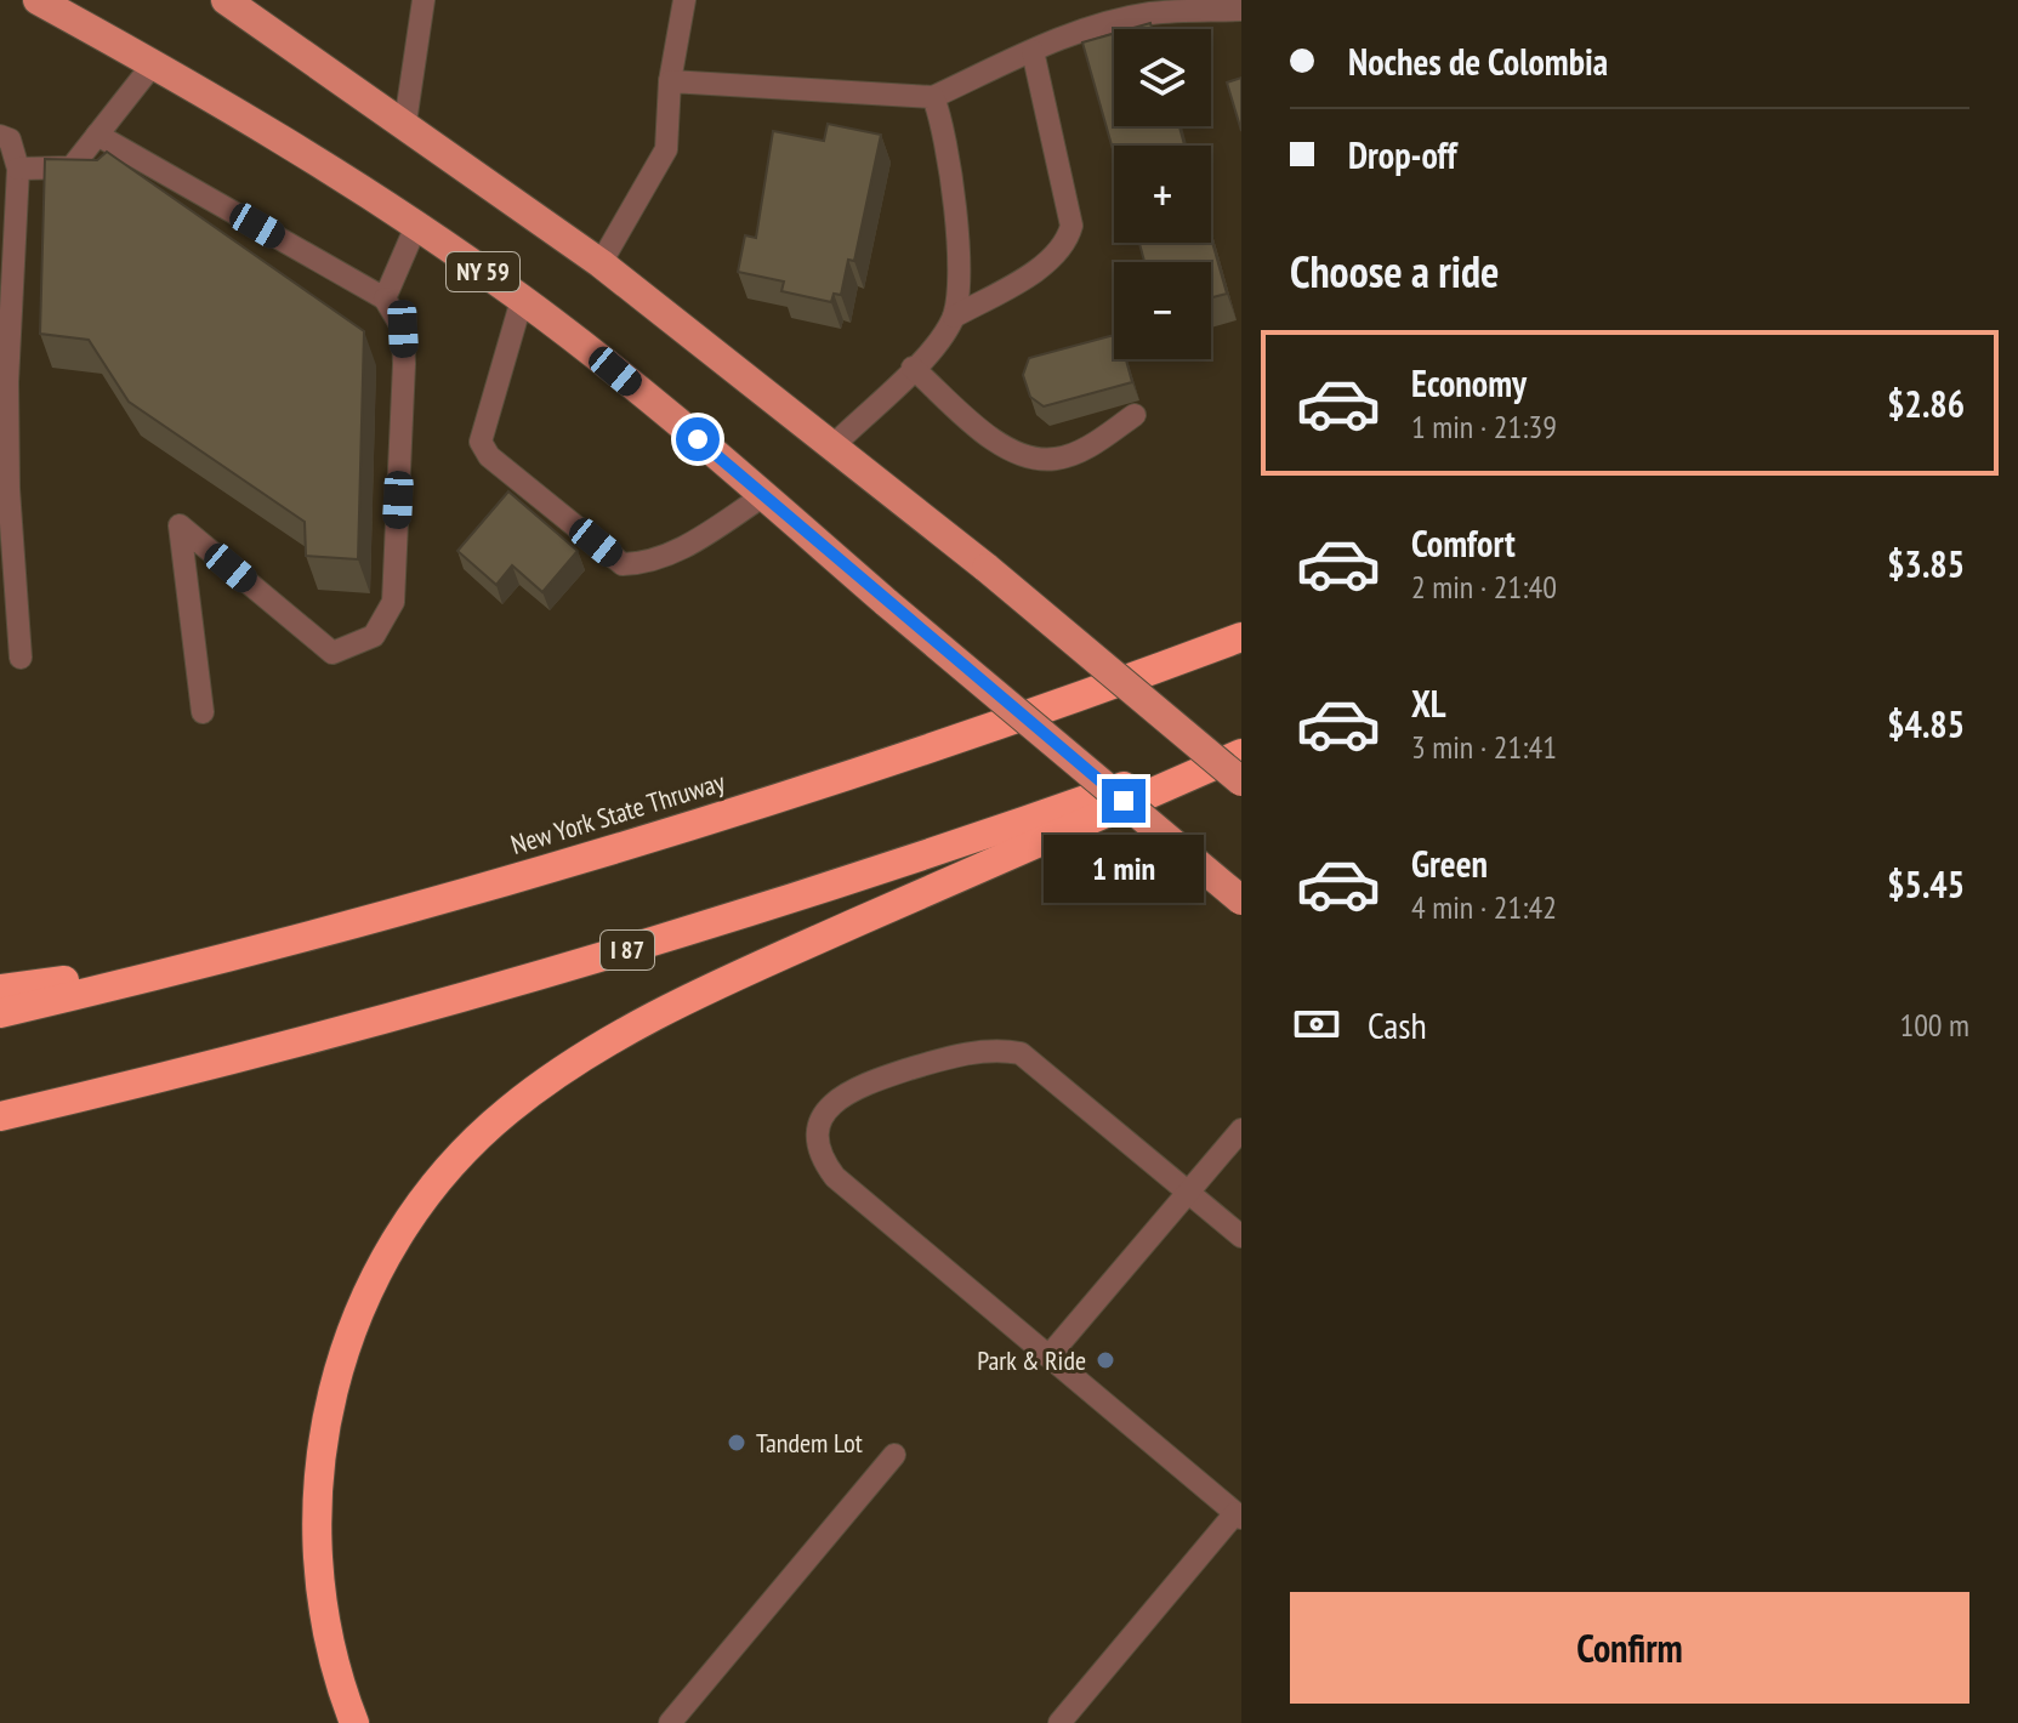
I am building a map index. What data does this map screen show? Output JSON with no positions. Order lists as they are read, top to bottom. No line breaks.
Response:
{"streets":{"highway":["New York State Thruway","I 87"],"main road":["NY 59"]},"places":["Park & Ride","Tandem Lot"],"page":{"banner":["Noches de Colombia","Drop-off"],"map_buttons":["+","−"],"heading":"Choose a ride","list":[{"name":"Economy","note":"1 min · 21:39","value":"$2.86"},{"name":"Comfort","note":"2 min · 21:40","value":"$3.85"},{"name":"XL","note":"3 min · 21:41","value":"$4.85"},{"name":"Green","note":"4 min · 21:42","value":"$5.45"}],"bubble":"1 min","pay":["Cash","100 m"],"buttons":"Confirm"}}
